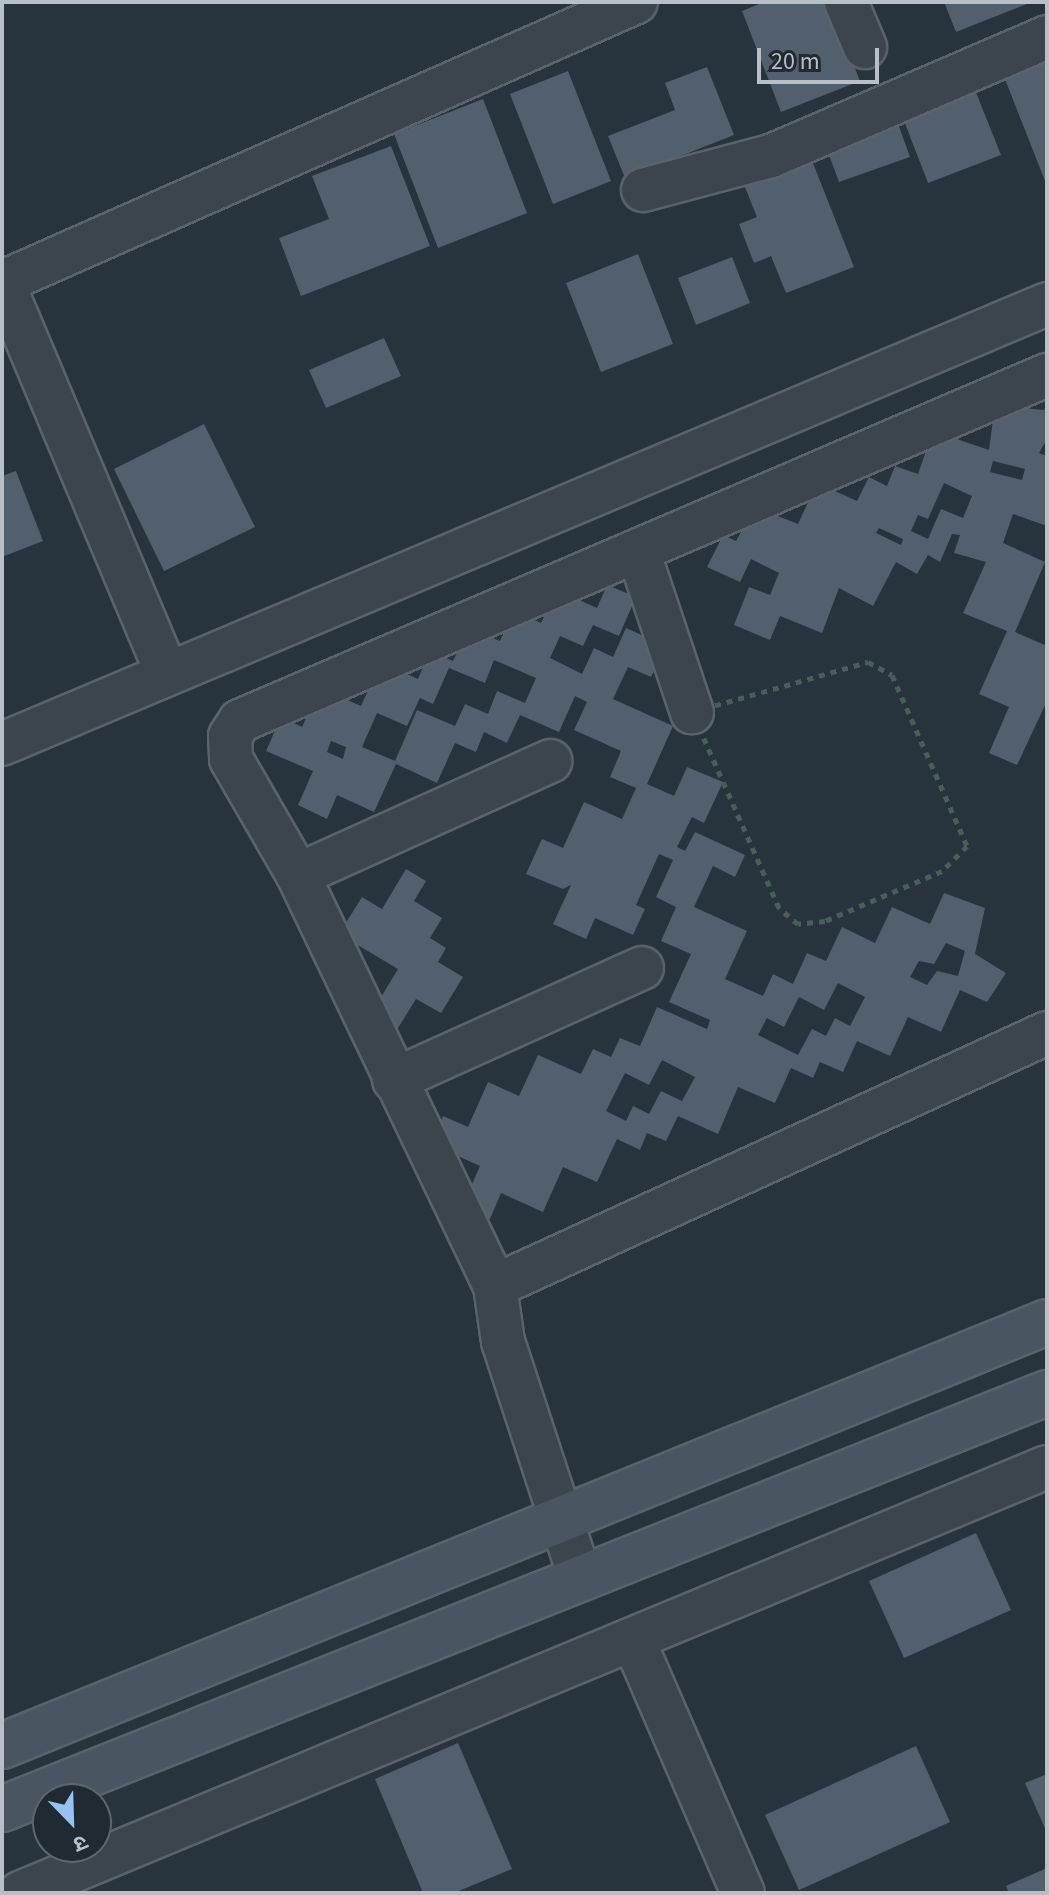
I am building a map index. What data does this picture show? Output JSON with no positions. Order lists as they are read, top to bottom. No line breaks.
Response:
{"scale_bar":"20 m","north":"bottom right"}
